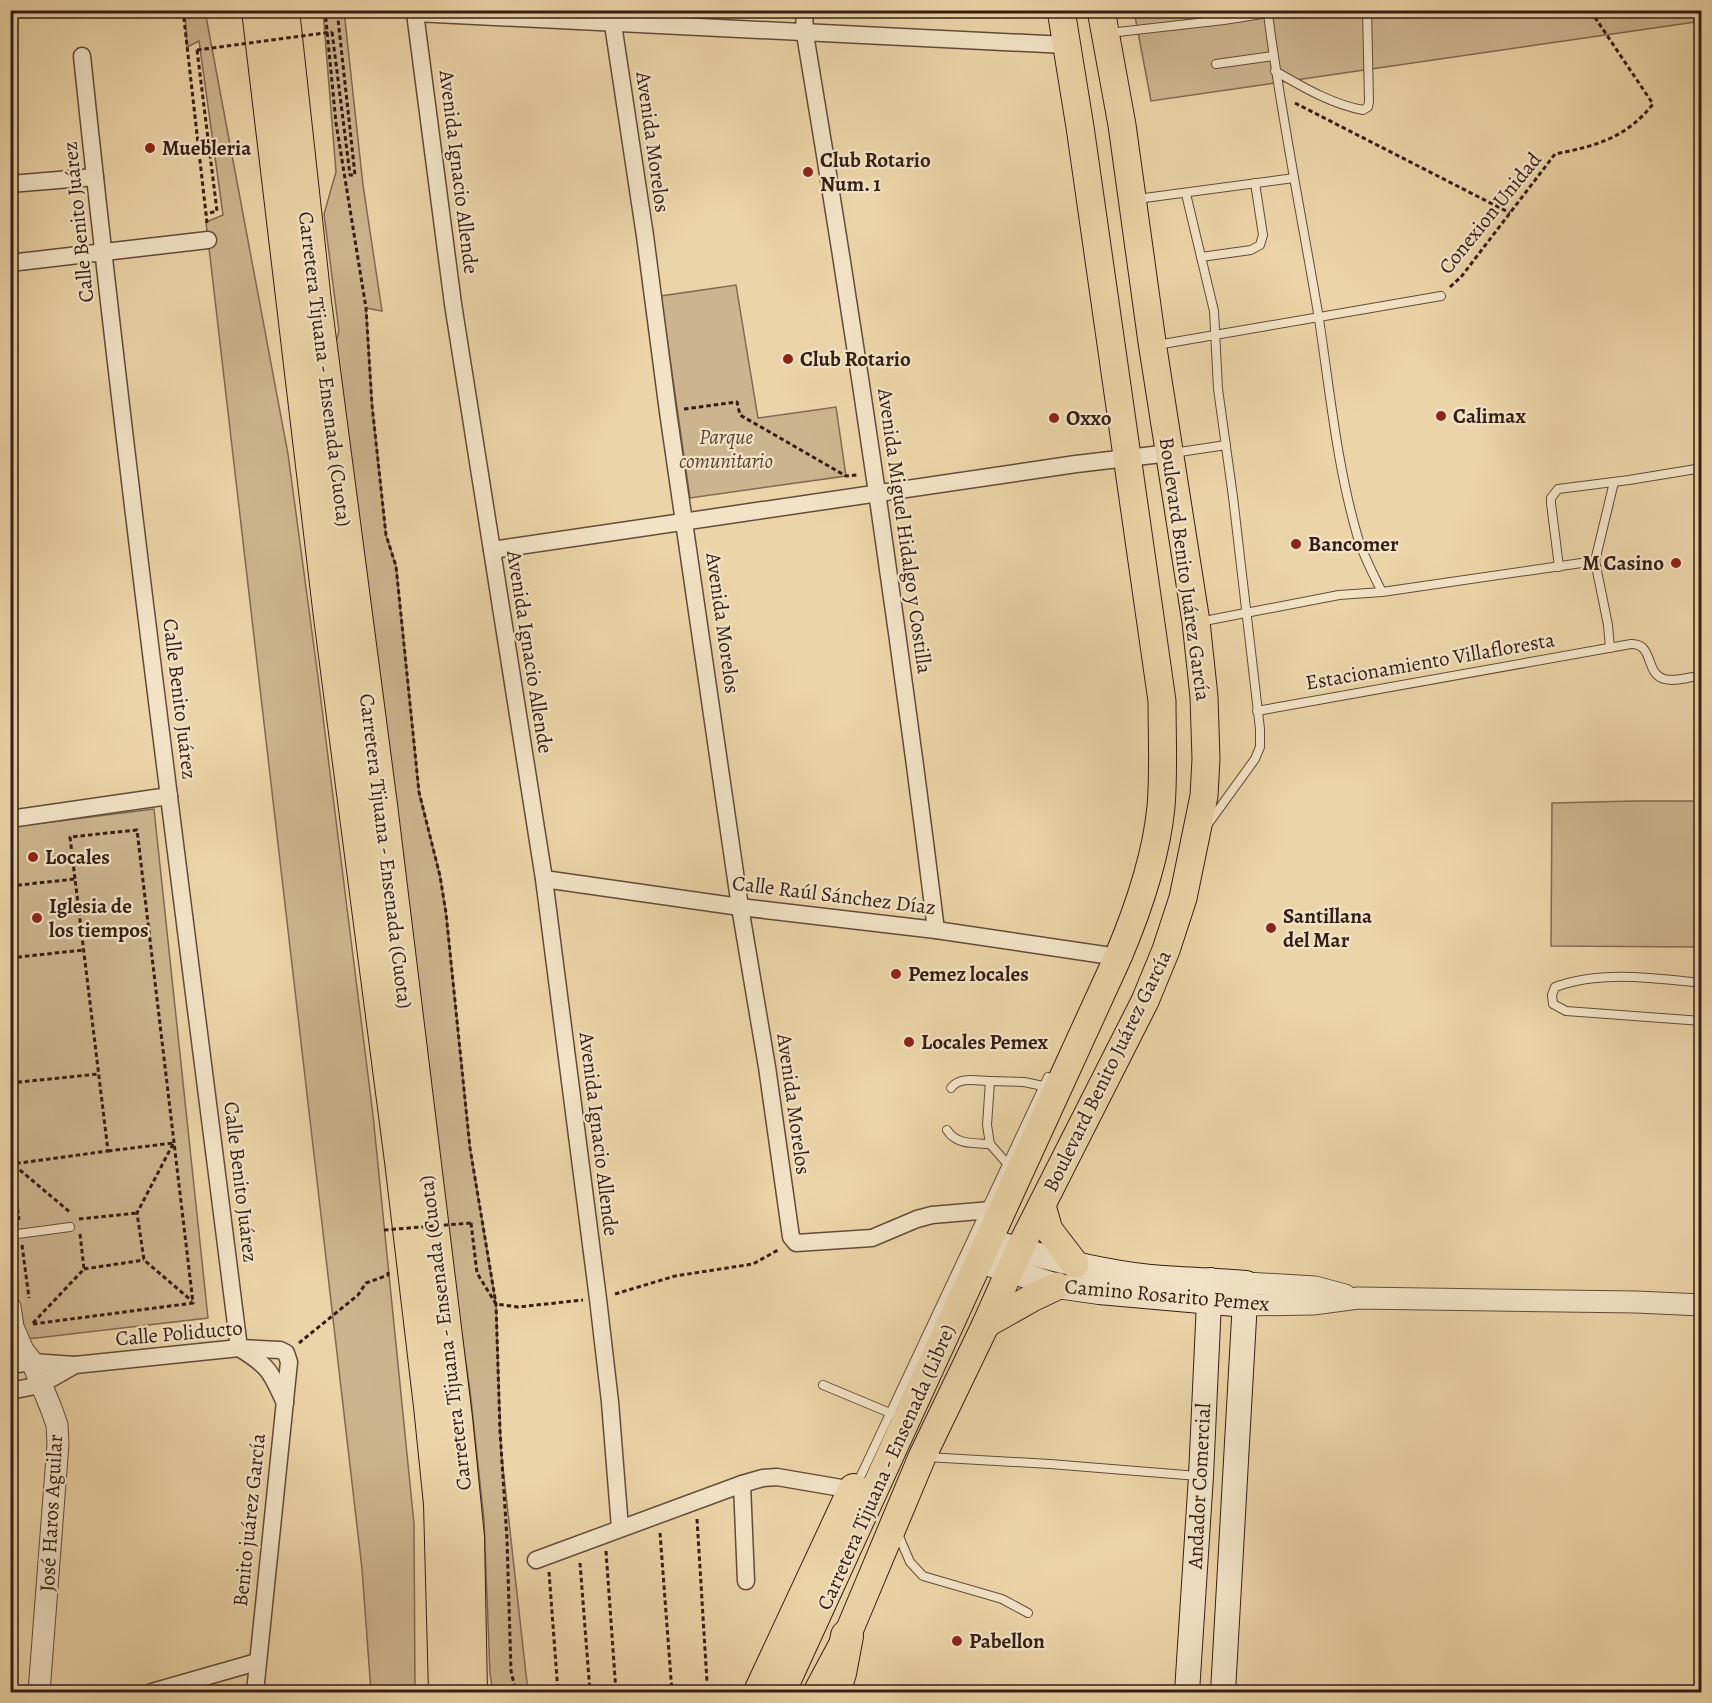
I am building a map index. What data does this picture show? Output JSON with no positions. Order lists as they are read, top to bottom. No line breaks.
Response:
{"streets":{"highway":["Carretera Tijuana - Ensenada (Cuota)"],"main road":["Boulevard Benito Juárez García","Camino Rosarito Pemex","Carretera Tijuana - Ensenada (Libre)","Andador Comercial"],"street":["Avenida Morelos","Avenida Ignacio Allende","Calle Benito Juárez","Avenida Miguel Hidalgo y Costilla","Calle Raúl Sánchez Díaz","Calle Poliducto","José Haros Aguilar","Benito juárez García"],"lane":["Estacionamiento Villafloresta"],"path":["Conexion Unidad"]},"crossings":[["Avenida Morelos","Calle Raúl Sánchez Díaz"],["Avenida Ignacio Allende","Calle Raúl Sánchez Díaz"],["Calle Benito Juárez","Calle Poliducto"],["Avenida Miguel Hidalgo y Costilla","Calle Raúl Sánchez Díaz"],["Boulevard Benito Juárez García","Calle Raúl Sánchez Díaz"],["Boulevard Benito Juárez García","Camino Rosarito Pemex"],["Boulevard Benito Juárez García","Carretera Tijuana - Ensenada (Libre)"],["Camino Rosarito Pemex","Carretera Tijuana - Ensenada (Libre)"],["Camino Rosarito Pemex","Andador Comercial"],["Calle Poliducto","José Haros Aguilar"],["Calle Poliducto","Benito juárez García"]],"parks":["Parque comunitario"],"places":["Muebleria","Club Rotario Num. 1","Club Rotario","Calimax","Oxxo","Bancomer","M Casino","Locales","Iglesia de los tiempos","Santillana del Mar","Pemez locales","Locales Pemex","Pabellon"]}
